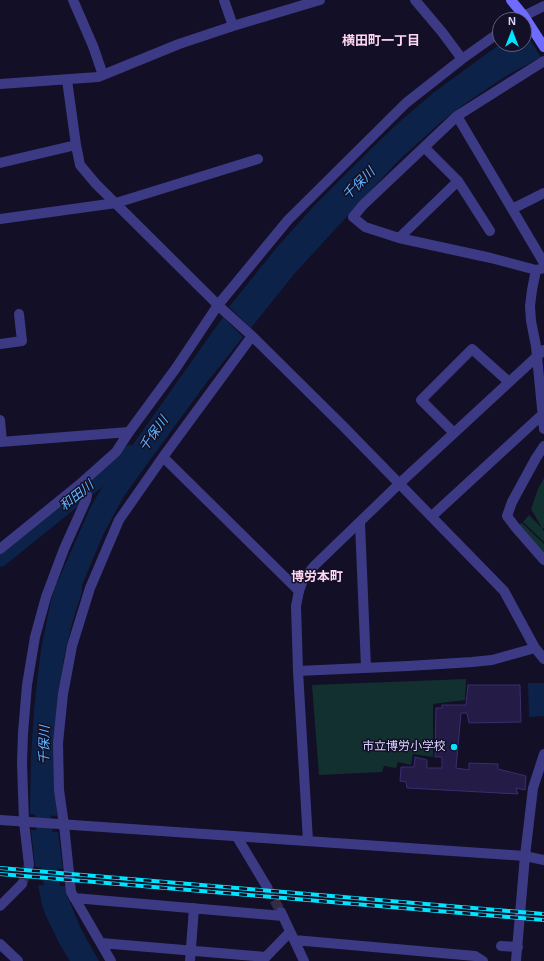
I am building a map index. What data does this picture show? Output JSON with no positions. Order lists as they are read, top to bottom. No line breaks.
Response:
{"districts":["横田町一丁目","博労本町"],"water":["千保川","和田川"],"places":["市立博労小学校"],"north":"top"}
